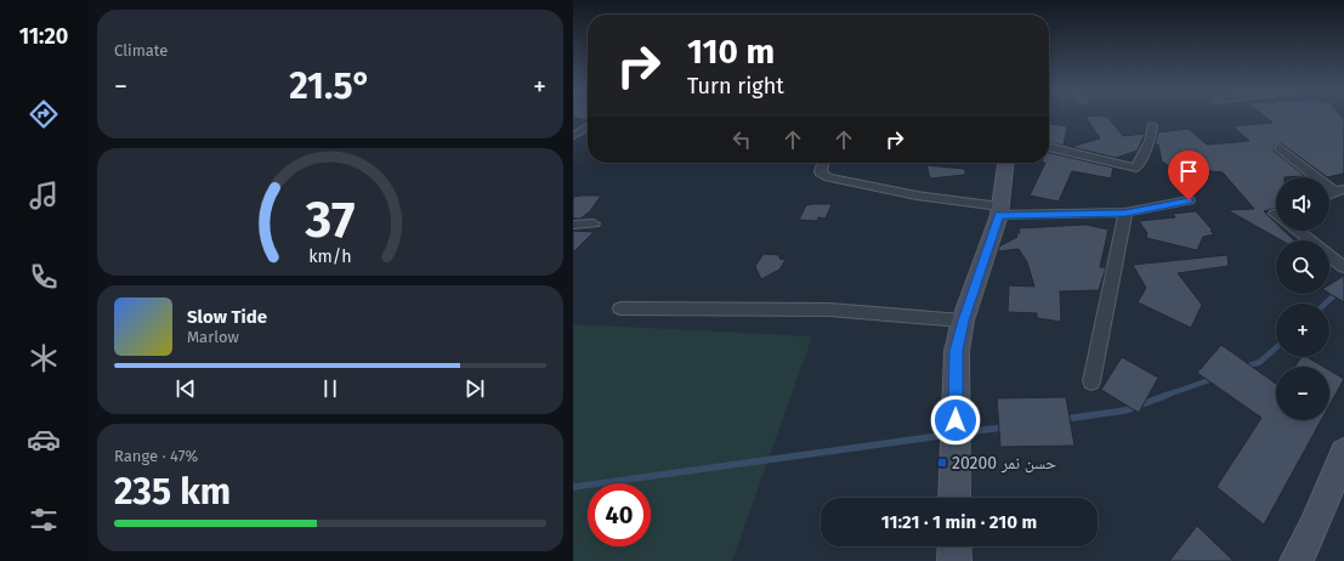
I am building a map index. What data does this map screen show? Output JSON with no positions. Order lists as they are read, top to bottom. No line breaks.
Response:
{"places":{"transit":["حسن نمر 20200"]},"page":{"tabs":"11:20","tile":["Climate",["Range · 47%","235 km"]],"turn":["110 m","Turn right"],"heat":["−","21.5°","+"],"map_buttons":["+","−"],"song":["Slow Tide","Marlow"],"limit":"40","trip":"11:21 · 1 min · 210 m","gauge":["37","km/h"]}}
